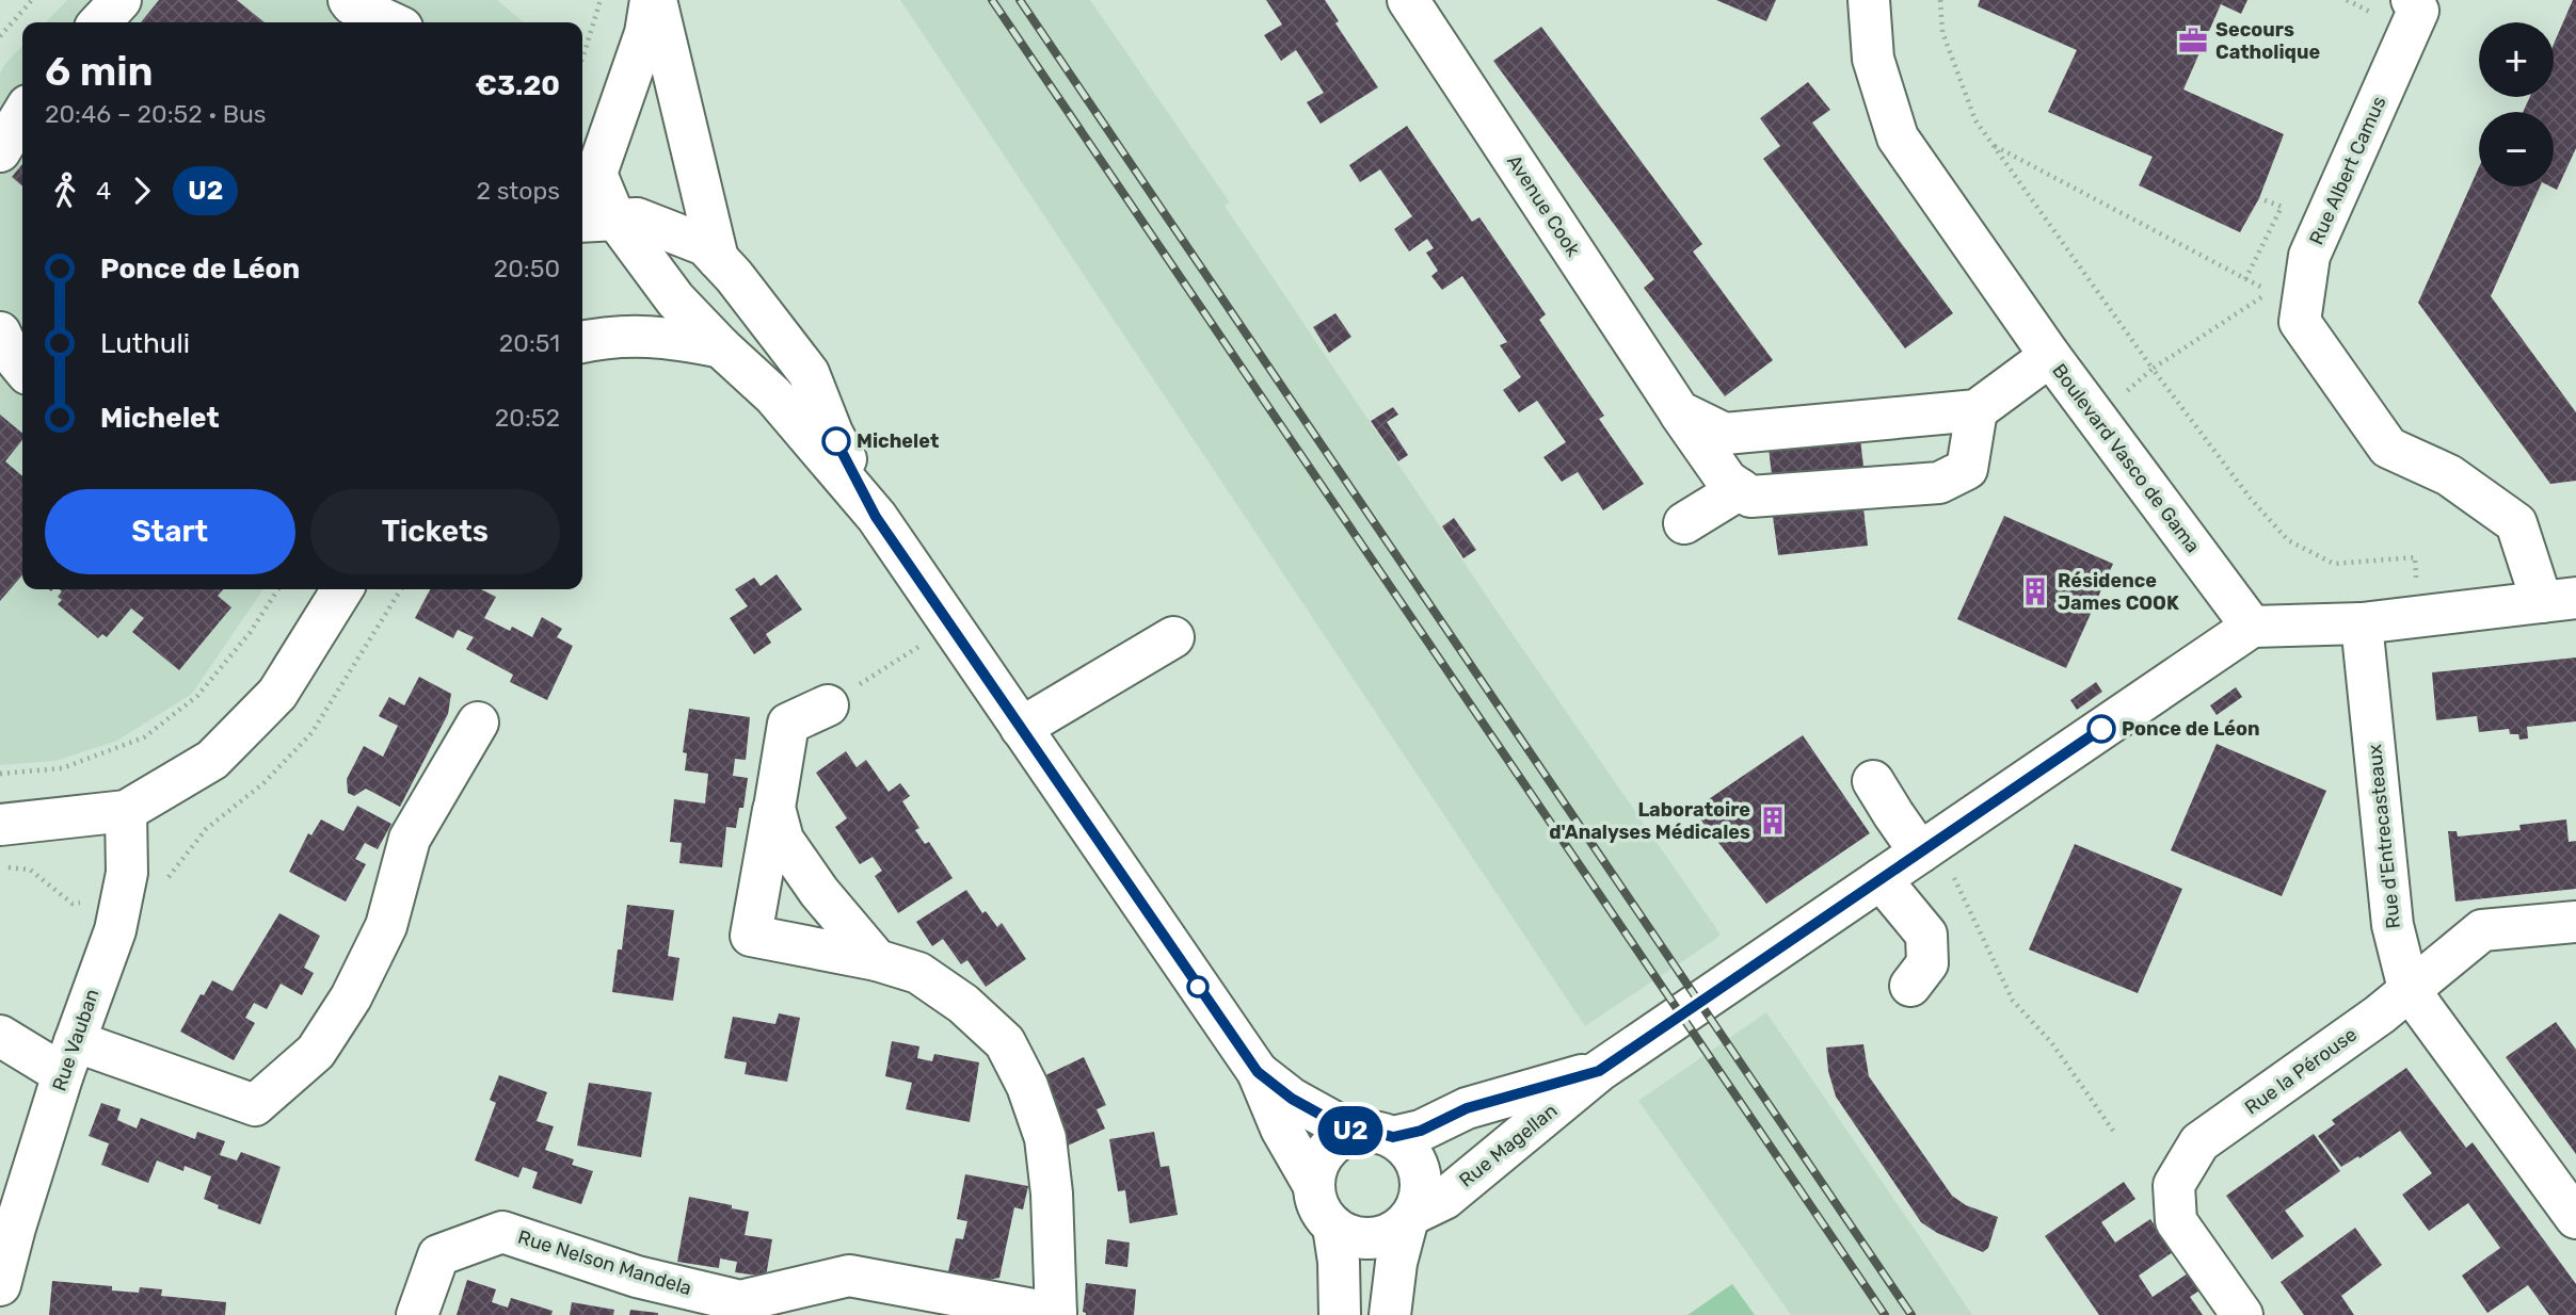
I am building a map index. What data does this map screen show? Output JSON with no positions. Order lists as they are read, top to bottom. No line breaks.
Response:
{"streets":{"street":["Rue Albert Camus","Avenue Cook","Boulevard Vasco de Gama","Rue d'Entrecasteaux","Rue Vauban","Rue la Pérouse","Rue Magellan","Rue Nelson Mandela"]},"crossings":[["Boulevard Vasco de Gama","Rue Magellan"],["Rue d'Entrecasteaux","Rue la Pérouse"]],"places":{"office":["Secours Catholique"],"other":["Michelet","Ponce de Léon"],"building":["Résidence James COOK","Laboratoire d'Analyses Médicales"]},"lines":["bus line U2"],"page":{"on_map":"U2","map_buttons":["+","−"],"heading":["6 min","20:46 – 20:52 · Bus","€3.20"],"legs":["4","U2","2 stops"],"list":[{"name":"Ponce de Léon","value":"20:50"},{"name":"Luthuli","value":"20:51"},{"name":"Michelet","value":"20:52"}],"buttons":["Start","Tickets"]}}
